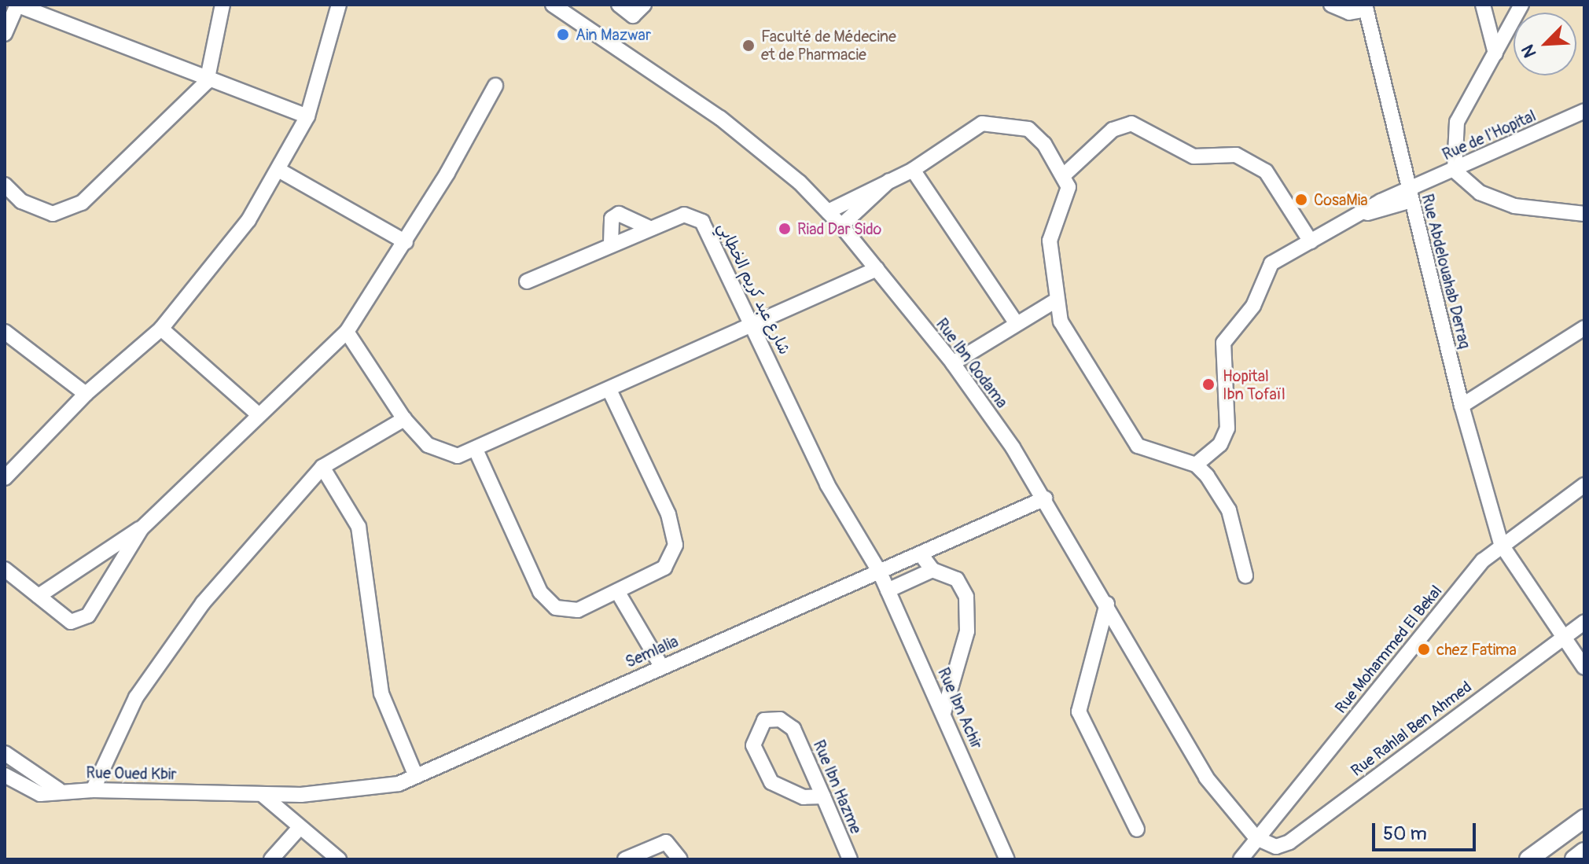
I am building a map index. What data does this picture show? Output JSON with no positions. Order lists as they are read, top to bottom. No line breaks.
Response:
{"streets":{"street":["Rue de l'Hopital","Rue Abdelouahab Derraq","شارع عبد كريم الخطابي","Rue Ibn Qodama","Rue Mohammed El Bekal","Semlalia","Rue Ibn Achir","Rue Rahlal Ben Ahmed","Rue Oued Kbir","Rue Ibn Hazme"]},"crossings":[["Rue de l'Hopital","Rue Abdelouahab Derraq"],["Rue Abdelouahab Derraq","Rue Mohammed El Bekal"],["Rue Abdelouahab Derraq","Rue Rahlal Ben Ahmed"],["شارع عبد كريم الخطابي","Semlalia"],["شارع عبد كريم الخطابي","Rue Ibn Achir"],["Rue Ibn Qodama","Rue Mohammed El Bekal"],["Rue Ibn Qodama","Semlalia"],["Rue Ibn Qodama","Rue Rahlal Ben Ahmed"],["Rue Mohammed El Bekal","Rue Rahlal Ben Ahmed"],["Semlalia","Rue Ibn Achir"],["Semlalia","Rue Oued Kbir"]],"places":["Ain Mazwar","Faculté de Médecine et de Pharmacie","CosaMia","Riad Dar Sido","Hopital Ibn Tofaïl","chez Fatima"],"scale_bar":"50 m","north":"bottom left"}
